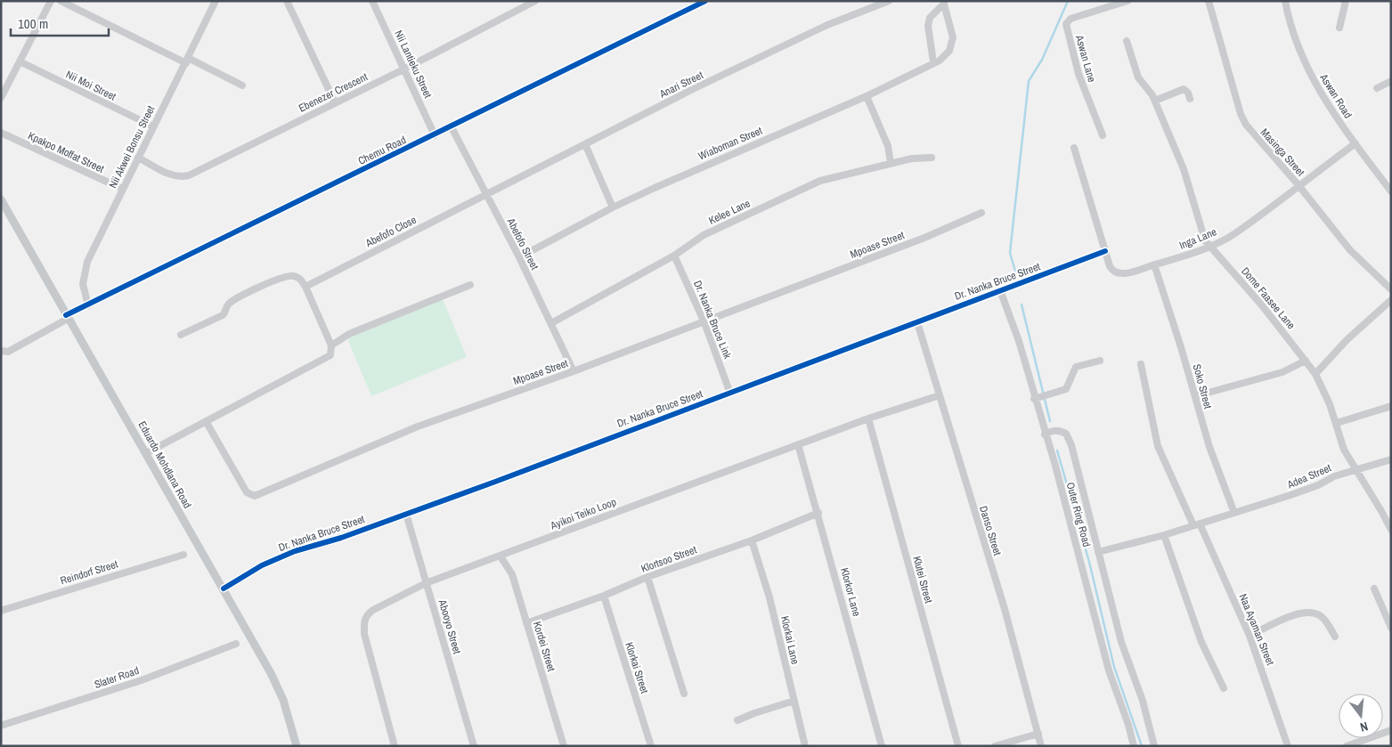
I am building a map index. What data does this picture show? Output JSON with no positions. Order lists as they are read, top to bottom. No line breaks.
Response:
{"streets":{"main road":["Eduardo Mohdlana Road"],"street":["Aswan Lane","Nii Lantieku Street","Anari Street","Nii Moi Street","Ebenezer Crescent","Aswan Road","Wiaboman Street","Nii Akwei Bonsu Street","Chemu Road","Kpakpo Moffat Street","Masinga Street","Kelee Lane","Abefofo Close","Inga Lane","Abefofo Street","Mpoase Street","Dr. Nanka Bruce Street","Dome Faasee Lane","Dr. Nanka Bruce Link","Soko Street","Adea Street","Ayikoi Teiko Loop","Outer Ring Road","Danso Street","Klortsoo Street","Reindorf Street","Klutei Street","Klorkor Lane","Abooyo Street","Naa Ayaman Street","Klorkai Lane","Kordei Street","Klorkai Street","Slater Road"]},"crossings":[["Nii Lantieku Street","Ebenezer Crescent"],["Nii Lantieku Street","Chemu Road"],["Anari Street","Abefofo Close"],["Anari Street","Abefofo Street"],["Nii Moi Street","Nii Akwei Bonsu Street"],["Ebenezer Crescent","Nii Akwei Bonsu Street"],["Aswan Road","Inga Lane"],["Wiaboman Street","Abefofo Street"],["Nii Akwei Bonsu Street","Chemu Road"],["Nii Akwei Bonsu Street","Kpakpo Moffat Street"],["Chemu Road","Abefofo Street"],["Chemu Road","Eduardo Mohdlana Road"],["Masinga Street","Inga Lane"],["Kelee Lane","Abefofo Street"],["Kelee Lane","Dr. Nanka Bruce Link"],["Abefofo Close","Abefofo Street"],["Inga Lane","Dr. Nanka Bruce Street"],["Inga Lane","Dome Faasee Lane"],["Inga Lane","Soko Street"],["Abefofo Street","Mpoase Street"],["Mpoase Street","Dr. Nanka Bruce Link"],["Dr. Nanka Bruce Street","Dr. Nanka Bruce Link"],["Dr. Nanka Bruce Street","Eduardo Mohdlana Road"],["Dr. Nanka Bruce Street","Outer Ring Road"],["Dr. Nanka Bruce Street","Danso Street"],["Dr. Nanka Bruce Street","Abooyo Street"],["Dome Faasee Lane","Adea Street"],["Soko Street","Adea Street"],["Adea Street","Naa Ayaman Street"],["Ayikoi Teiko Loop","Danso Street"],["Ayikoi Teiko Loop","Klutei Street"],["Ayikoi Teiko Loop","Klorkor Lane"],["Ayikoi Teiko Loop","Abooyo Street"],["Ayikoi Teiko Loop","Kordei Street"],["Klortsoo Street","Klorkor Lane"],["Klortsoo Street","Klorkai Lane"],["Klortsoo Street","Kordei Street"],["Klortsoo Street","Klorkai Street"]],"scale_bar":"100 m","north":"bottom"}
